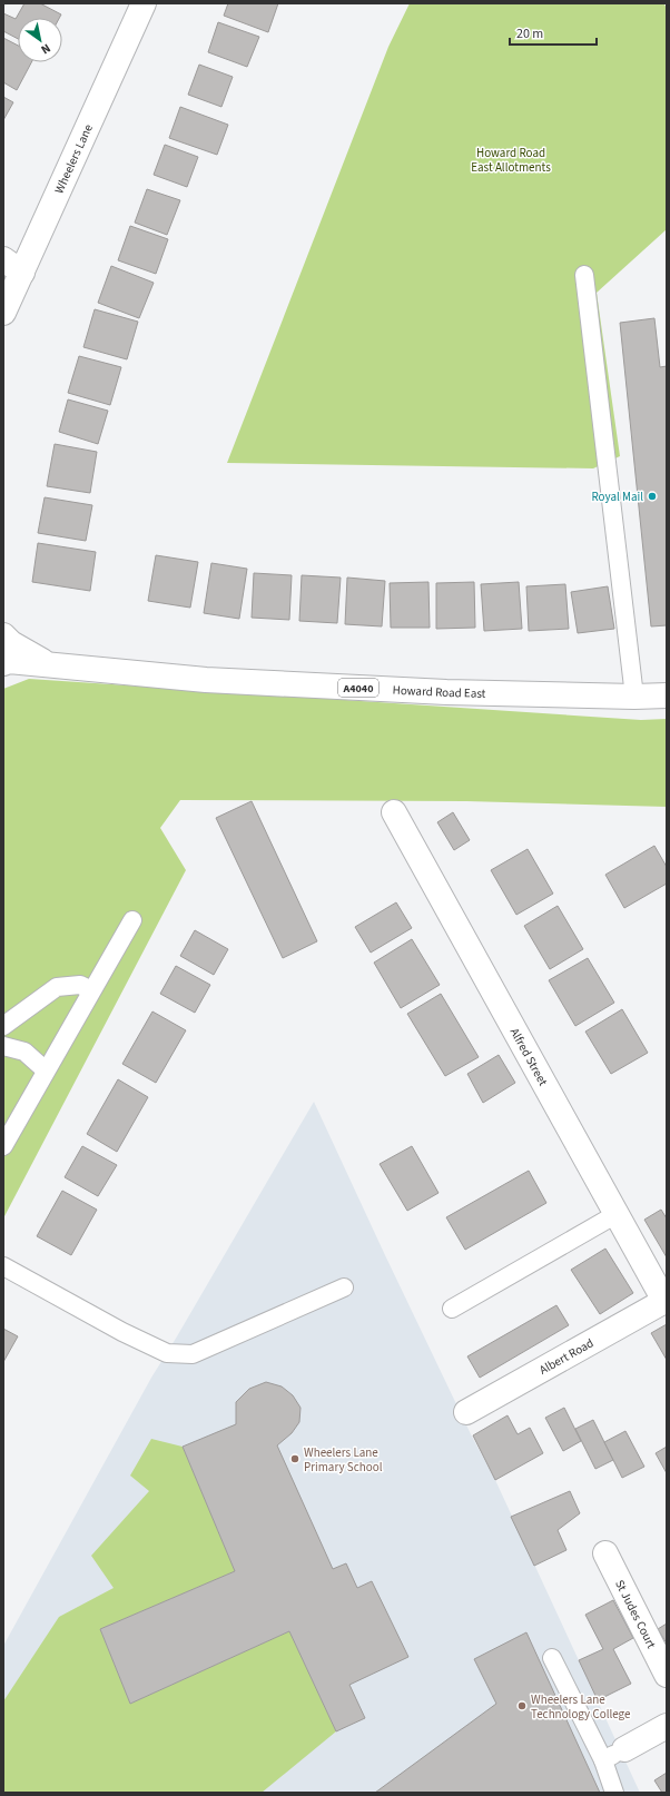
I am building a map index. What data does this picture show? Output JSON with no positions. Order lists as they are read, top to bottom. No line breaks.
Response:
{"streets":{"street":["Wheelers Lane","A4040","Howard Road East","Alfred Street","Albert Road","St Judes Court"]},"crossings":[["Alfred Street","Albert Road"]],"parks":["Howard Road East Allotments"],"places":["Royal Mail","Wheelers Lane Primary School","Wheelers Lane Technology College"],"scale_bar":"20 m","north":"bottom right"}
